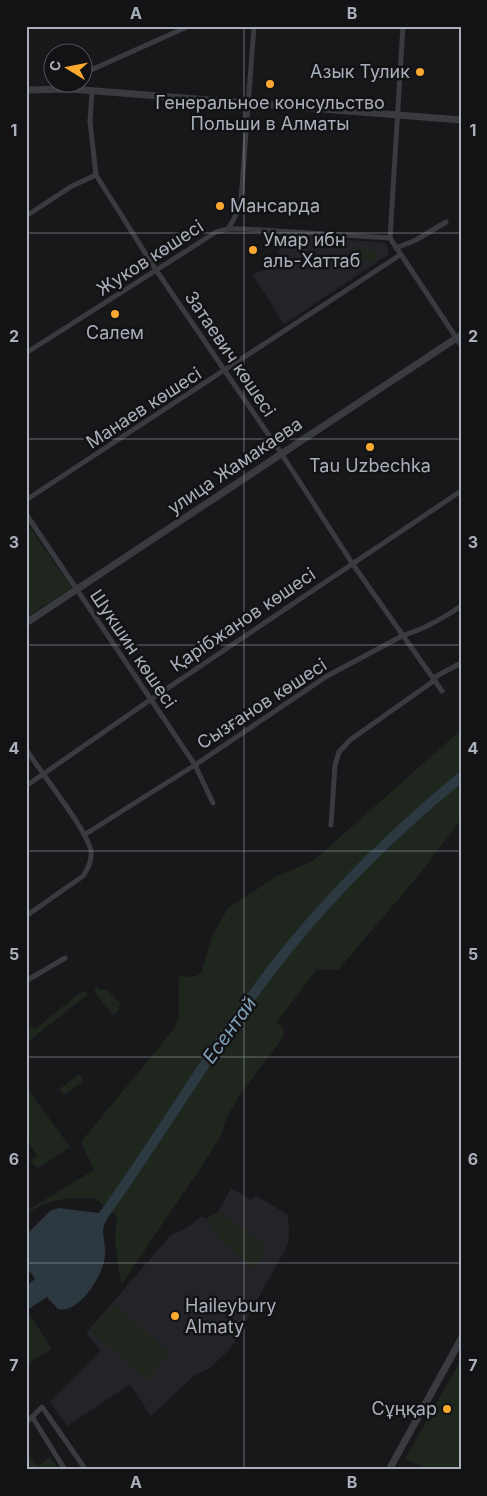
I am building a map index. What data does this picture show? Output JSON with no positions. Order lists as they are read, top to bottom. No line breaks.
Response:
{"streets":{"street":["Жуков көшесі","Затаевич көшесі","Манаев көшесі","улица Жамакаева","Қарібжанов көшесі","Шукшин көшесі","Сызғанов көшесі"]},"crossings":[["Жуков көшесі","Затаевич көшесі"],["Затаевич көшесі","Манаев көшесі"],["Затаевич көшесі","улица Жамакаева"],["Затаевич көшесі","Қарібжанов көшесі"],["Затаевич көшесі","Сызғанов көшесі"],["улица Жамакаева","Шукшин көшесі"],["Қарібжанов көшесі","Шукшин көшесі"],["Шукшин көшесі","Сызғанов көшесі"]],"water":["Есентай"],"places":["Азык Тулик","Генеральное консульство Польши в Алматы","Мансарда","Умар ибн аль-Хаттаб","Салем","Tau Uzbechka","Haileybury Almaty","Сұңқар"],"north":"left","grid":{"columns":["A","B"],"rows":["1","2","3","4","5","6","7"]}}
